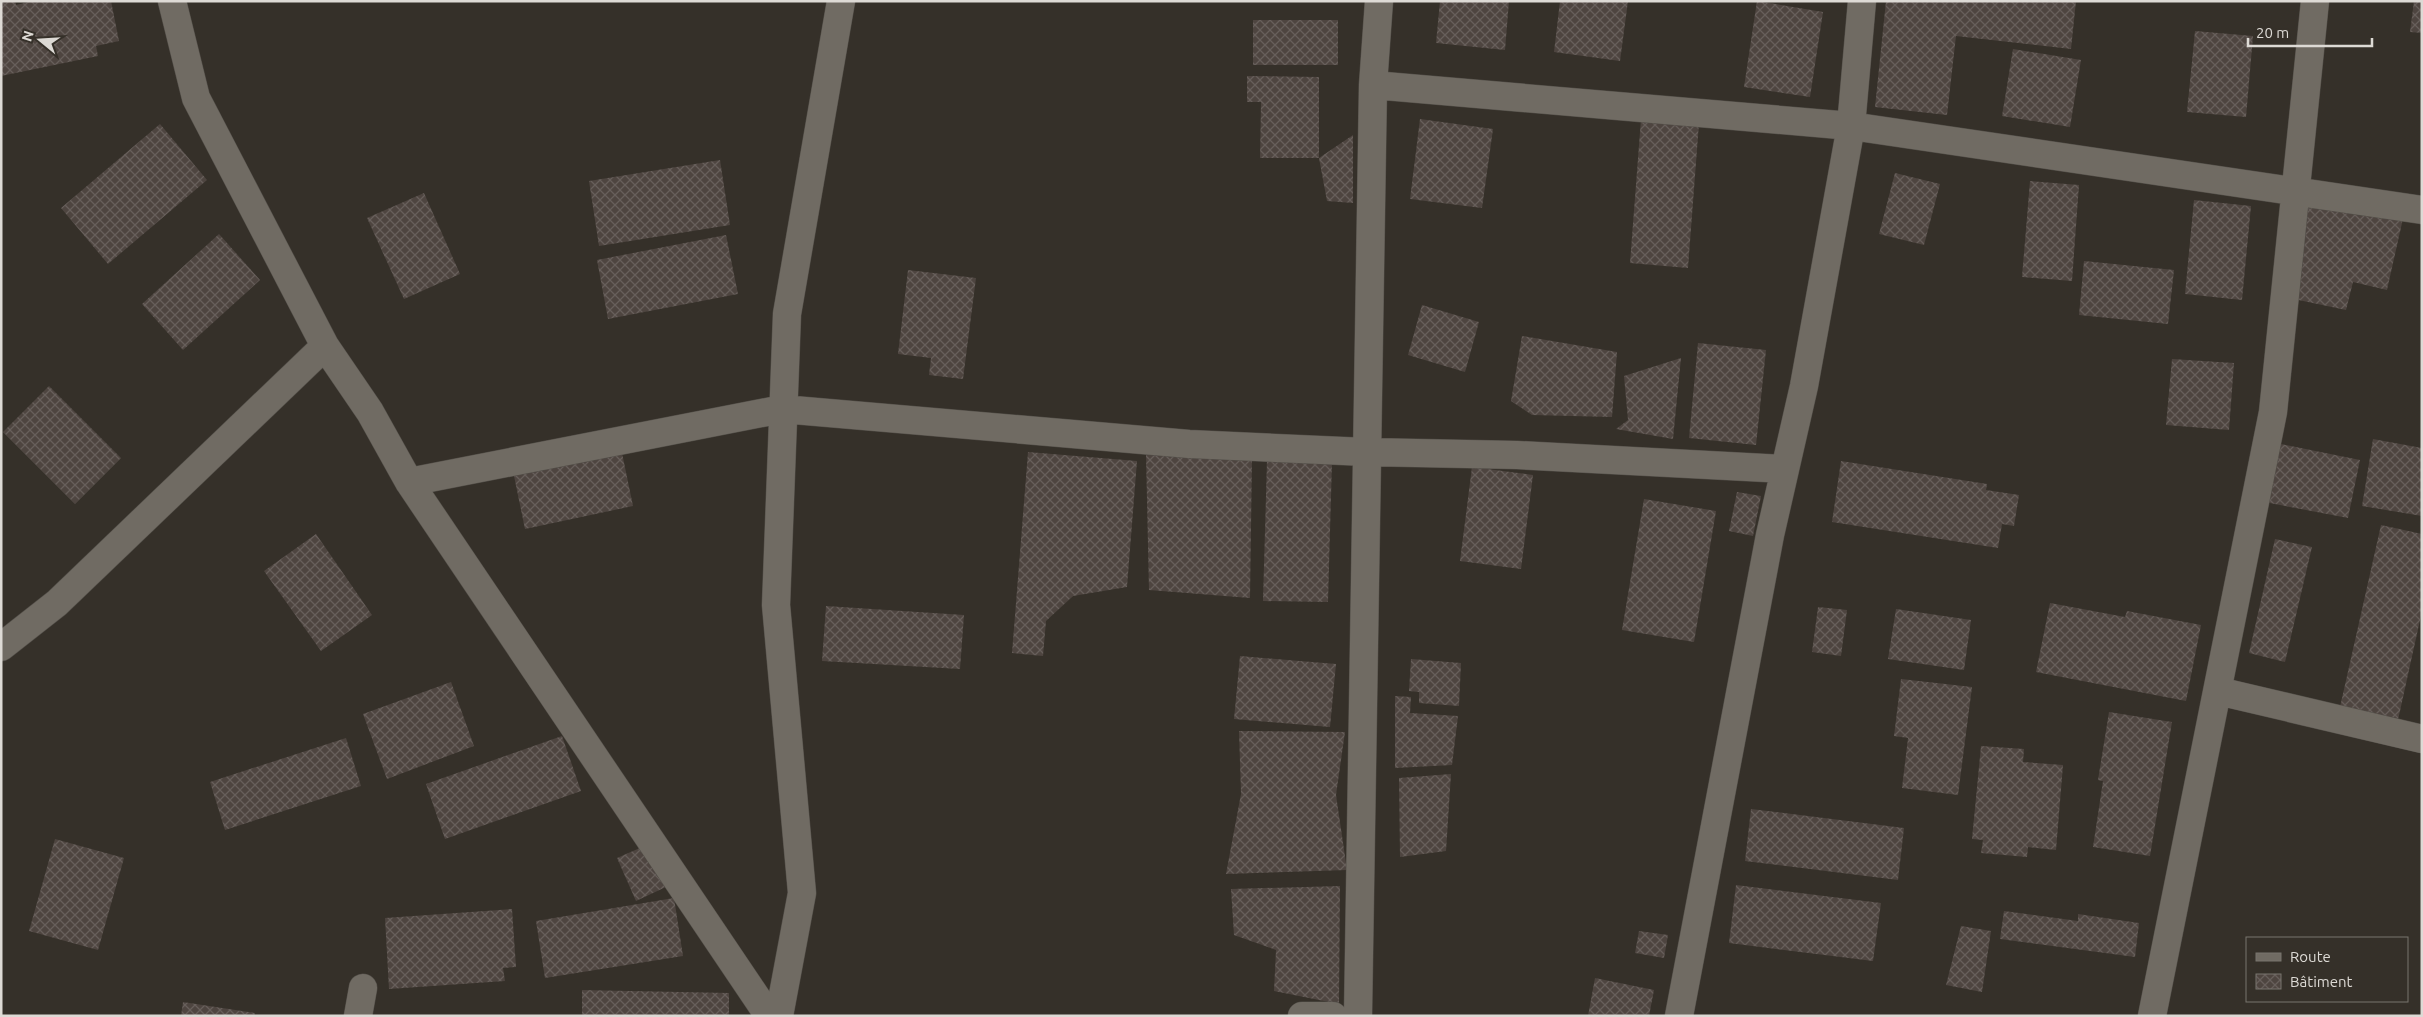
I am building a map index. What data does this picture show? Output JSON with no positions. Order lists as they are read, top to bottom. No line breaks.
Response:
{"legend":["Route","Bâtiment"],"scale_bar":"20 m","north":"left"}
